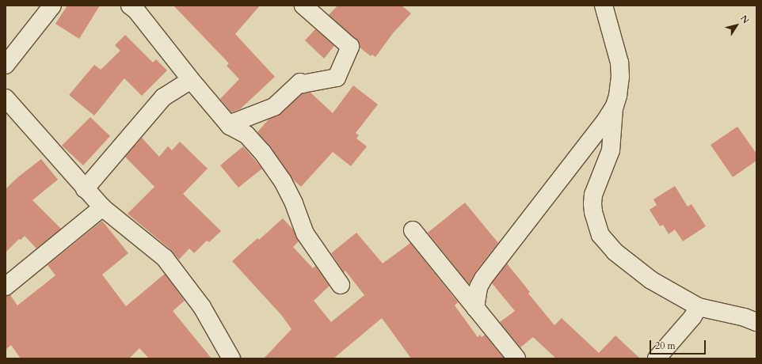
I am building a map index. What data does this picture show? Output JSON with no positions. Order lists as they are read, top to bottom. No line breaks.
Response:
{"scale_bar":"20 m","north":"top right"}
